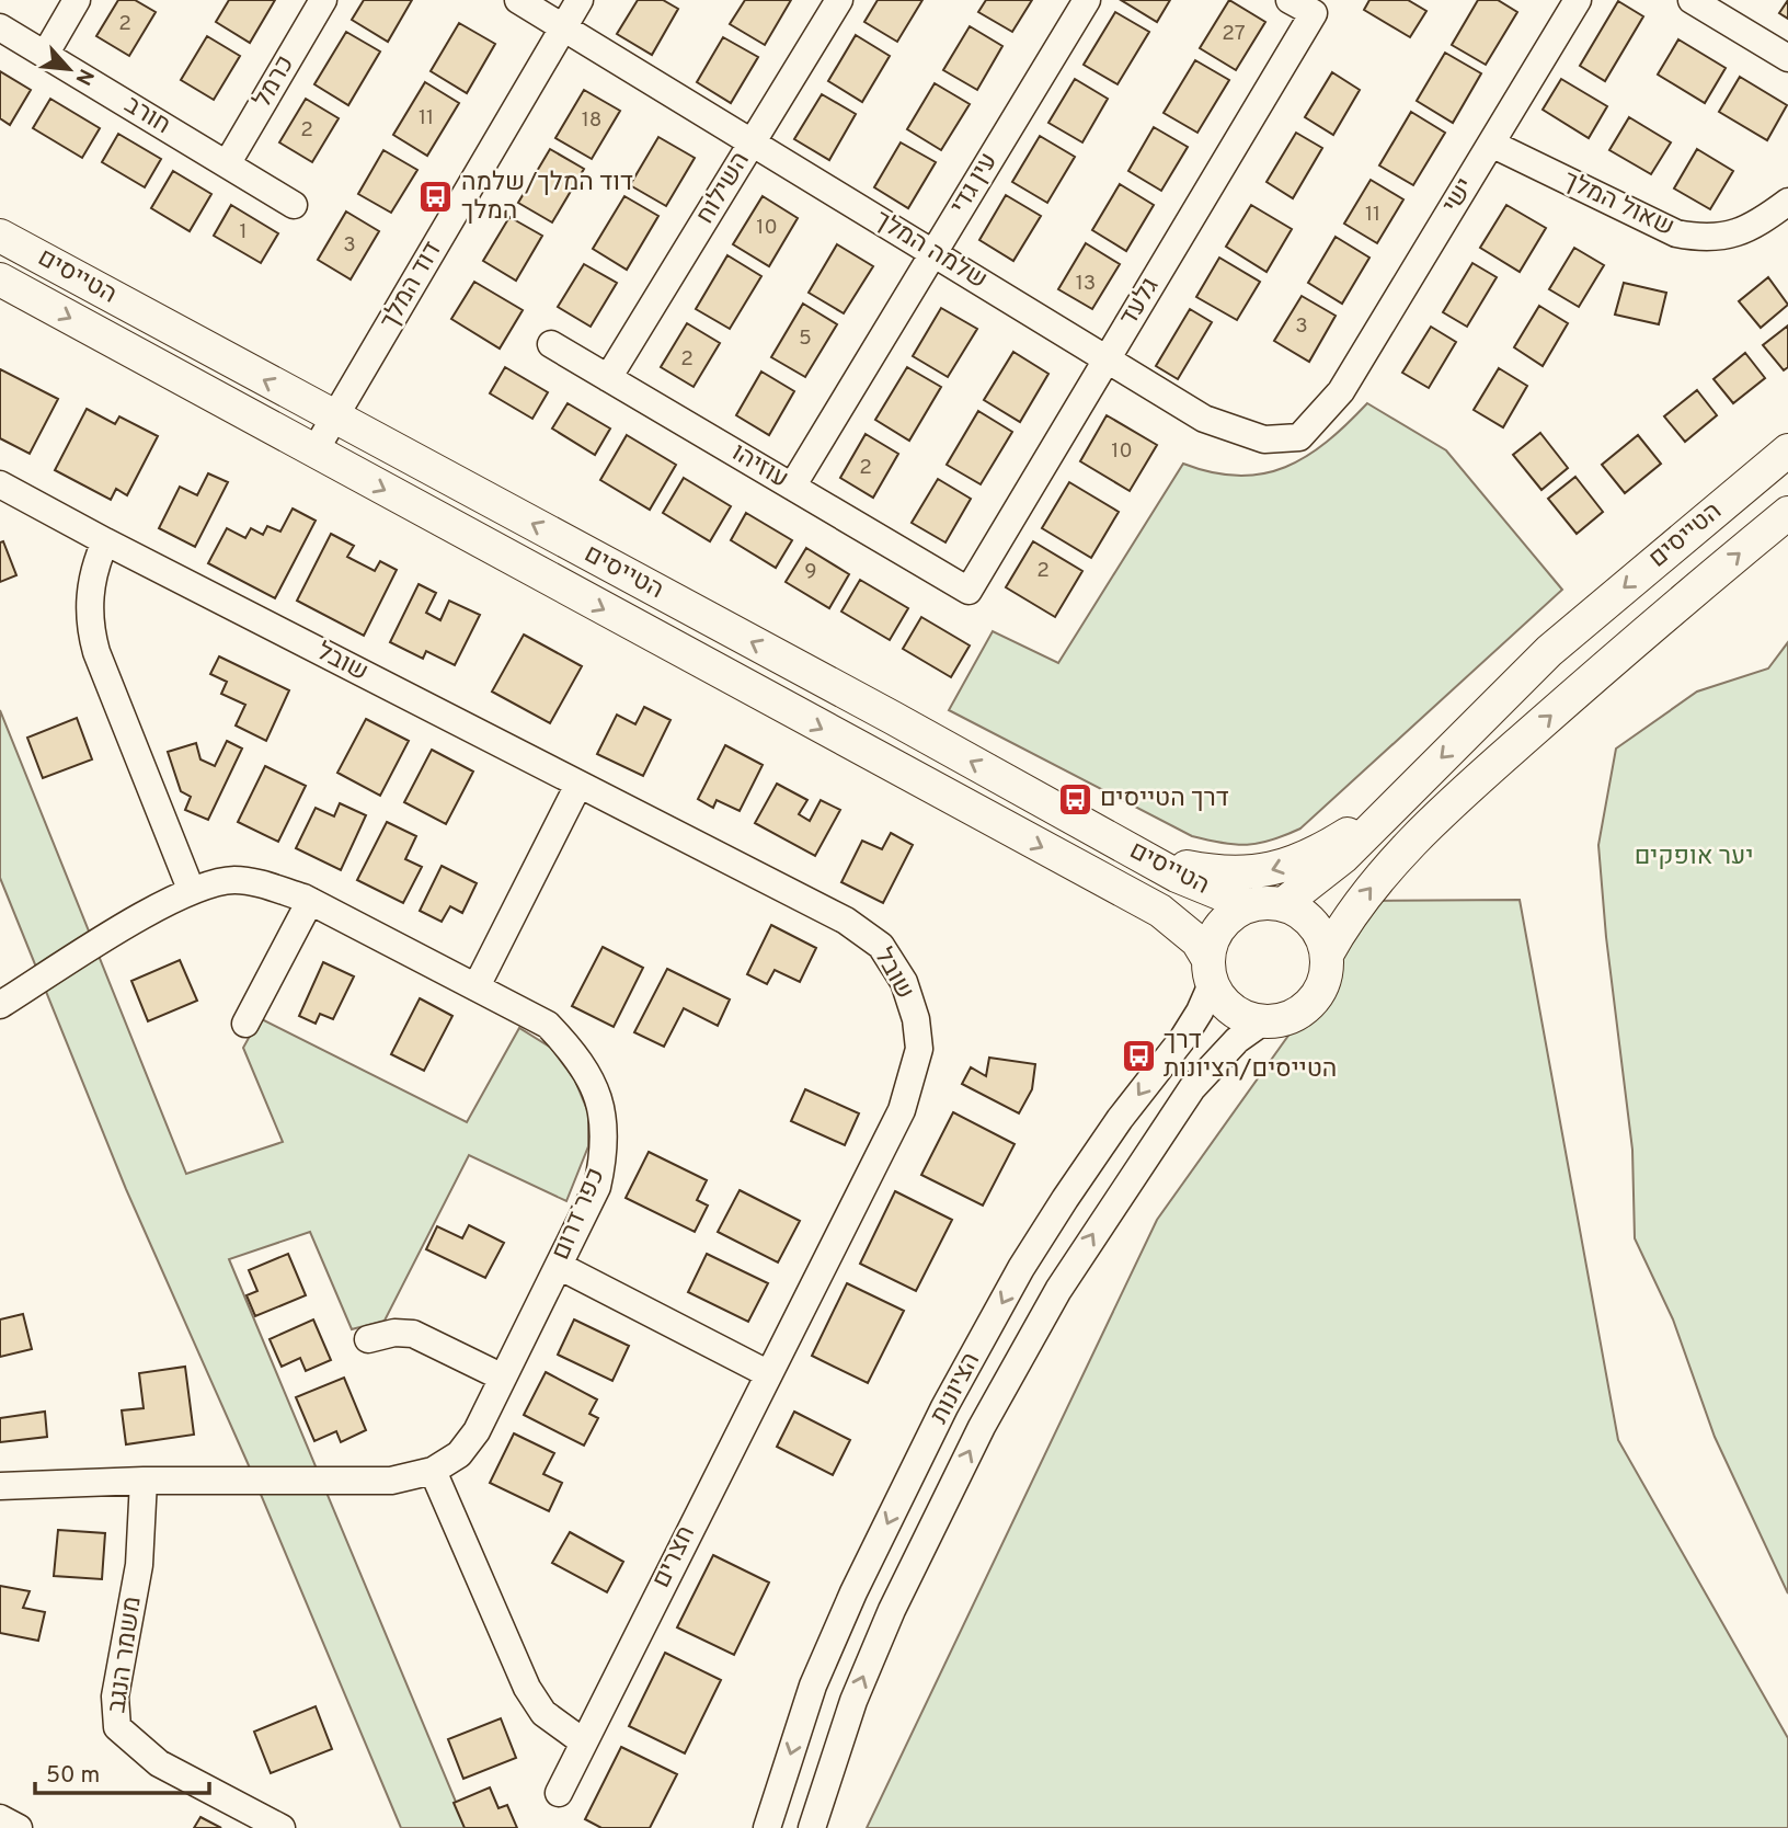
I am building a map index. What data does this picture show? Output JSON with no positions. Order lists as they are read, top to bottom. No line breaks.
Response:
{"streets":{"main road":["הטייסים"],"street":["כרמל","חורב","עין גדי","השילוח","ישי","שאול המלך","שלמה המלך","דוד המלך","גלעד","עוזיהו","שובל","כפר דרום","הציונות","חצרים","משמר הנגב"]},"crossings":[["כרמל","חורב"],["עין גדי","שלמה המלך"],["עין גדי","עוזיהו"],["השילוח","שלמה המלך"],["השילוח","עוזיהו"],["ישי","שאול המלך"],["ישי","שלמה המלך"],["שלמה המלך","דוד המלך"],["שלמה המלך","גלעד"],["הטייסים","דוד המלך"],["הטייסים","הציונות"],["גלעד","עוזיהו"],["שובל","חצרים"],["כפר דרום","משמר הנגב"]],"parks":["יער אופקים"],"places":{"bus stop":["דוד המלך/שלמה המלך","דרך הטייסים","דרך הטייסים/הציונות"]},"house_numbers":["2","27","11","18","2","11","10","1","3","13","3","5","2","10","2","2","9"],"scale_bar":"50 m","north":"bottom right"}
